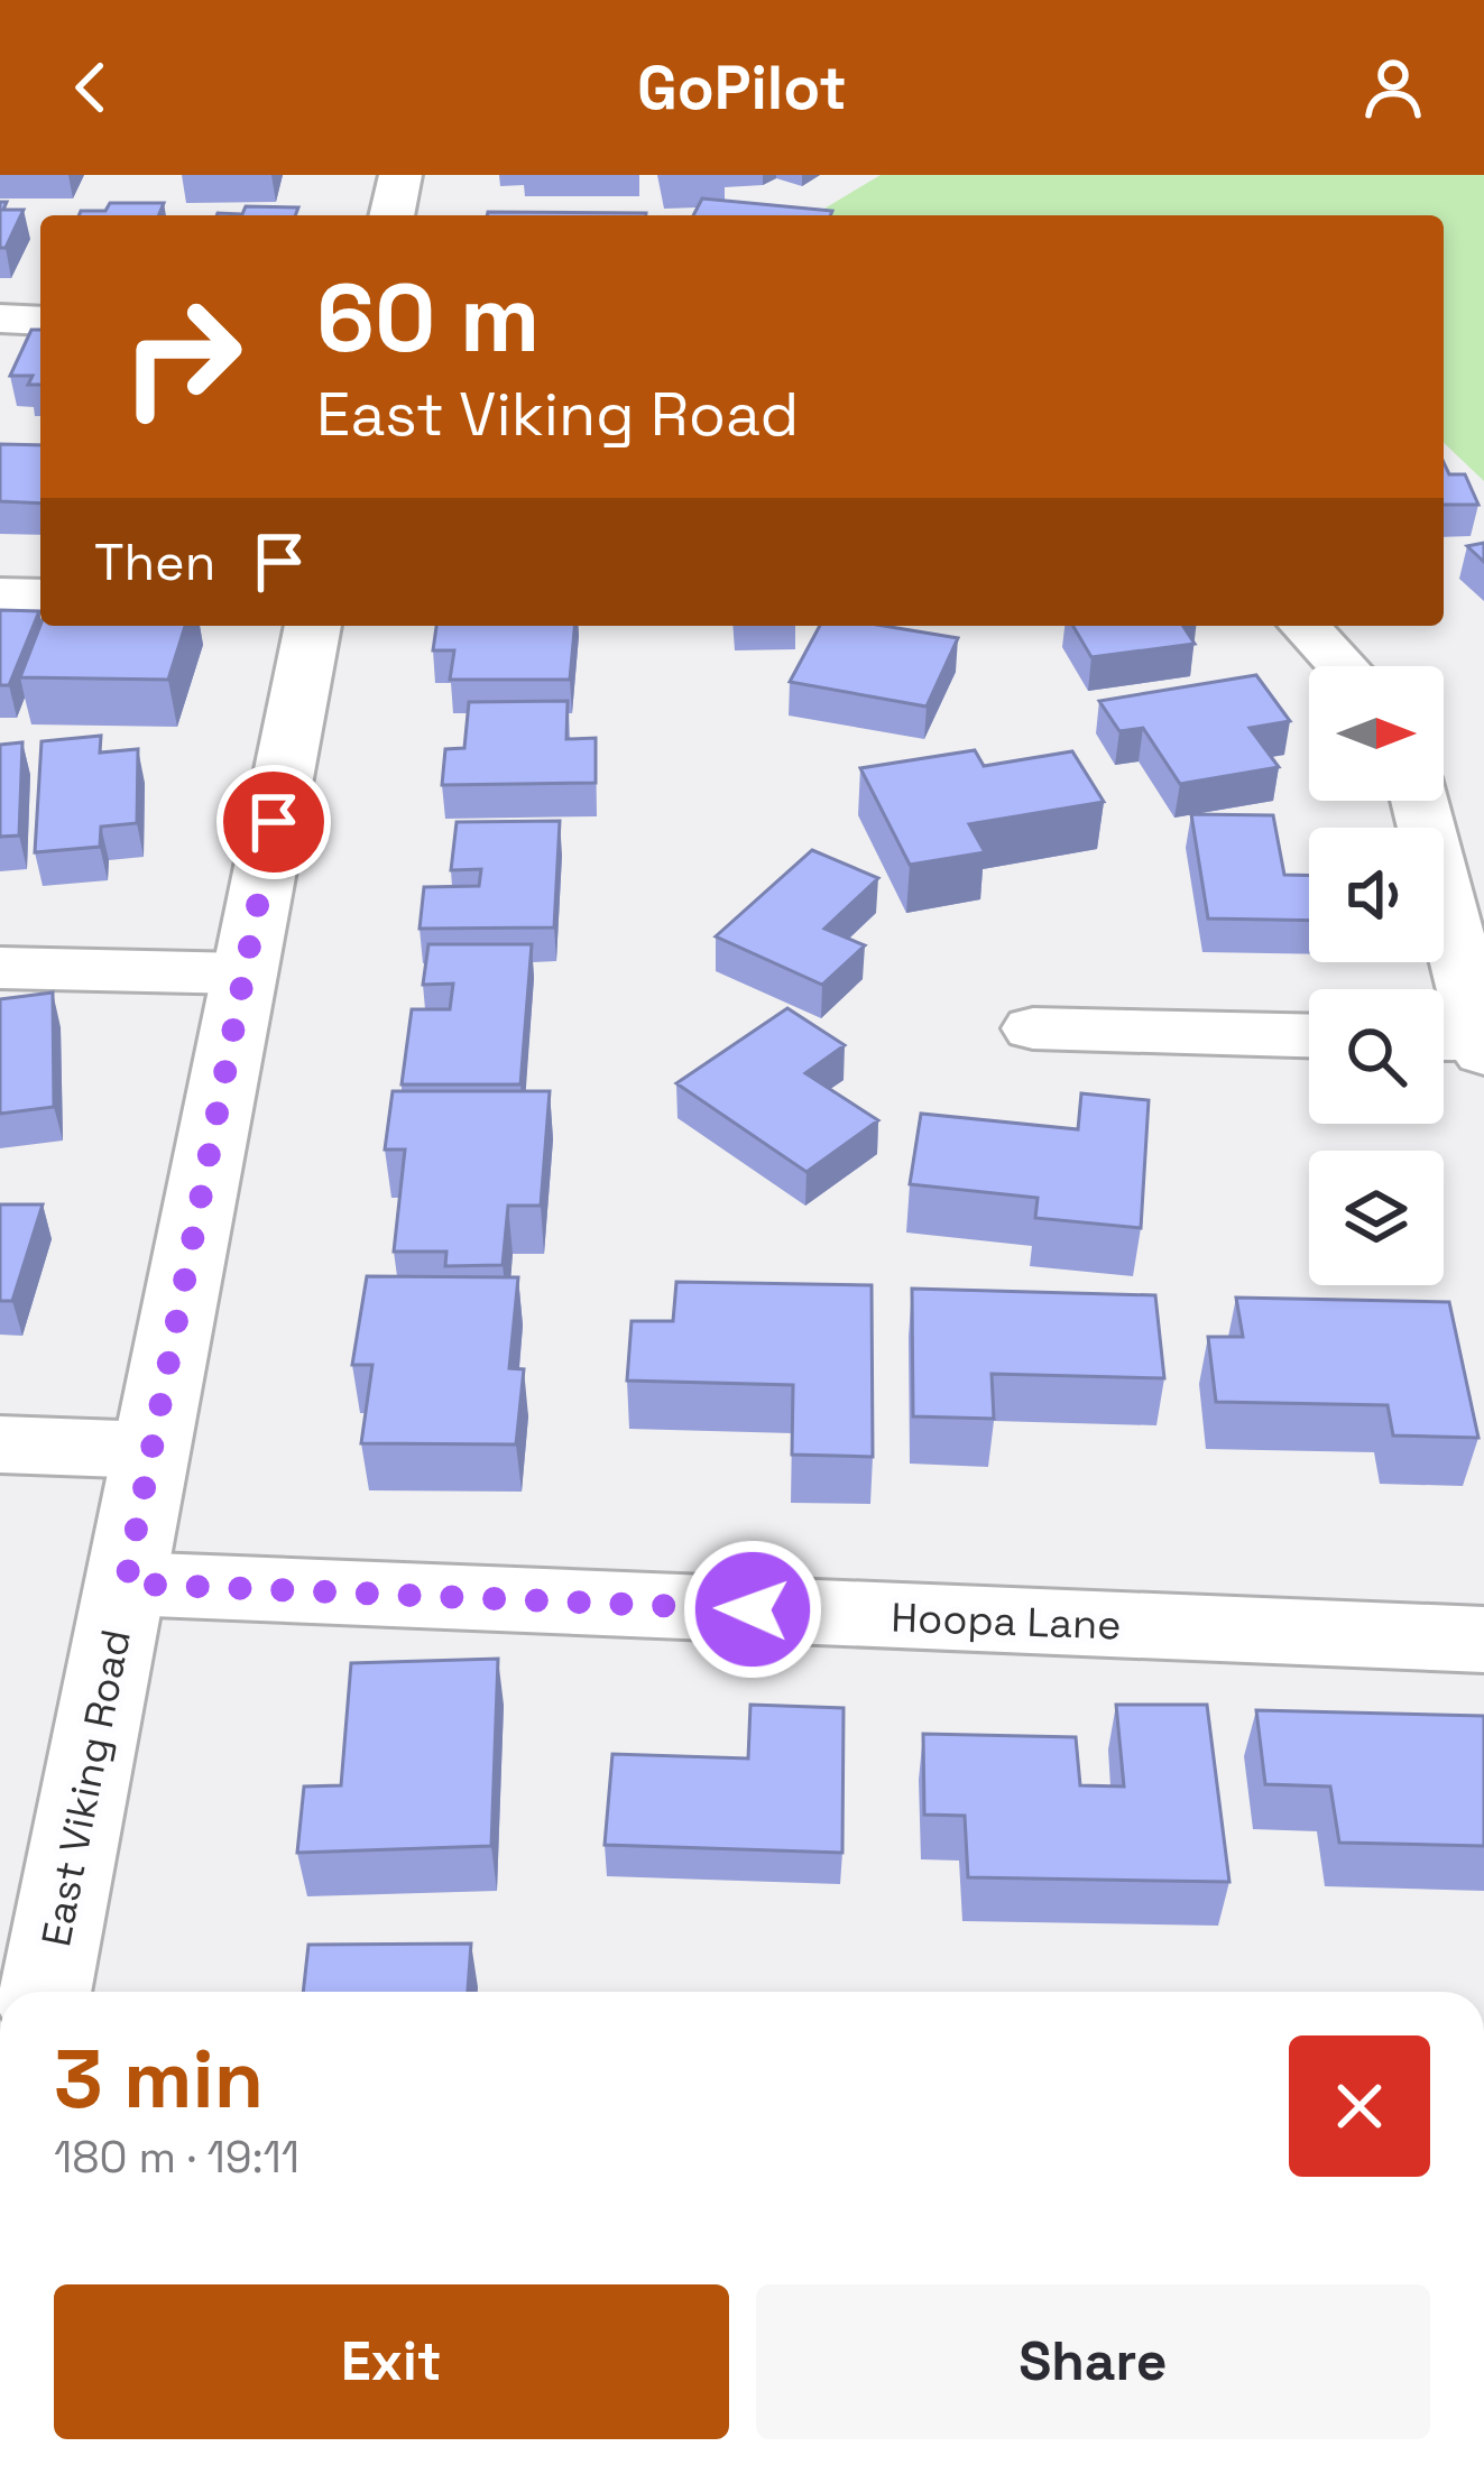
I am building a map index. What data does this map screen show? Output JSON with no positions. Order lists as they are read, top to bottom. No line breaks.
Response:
{"streets":{"street":["Hoopa Lane","East Viking Road"]},"crossings":[["Hoopa Lane","East Viking Road"]],"north":"right","page":{"header":"GoPilot","turn":["60 m","East Viking Road"],"then":"Then","heading":["3 min","180 m · 19:11"],"buttons":["Exit","Share"]}}
